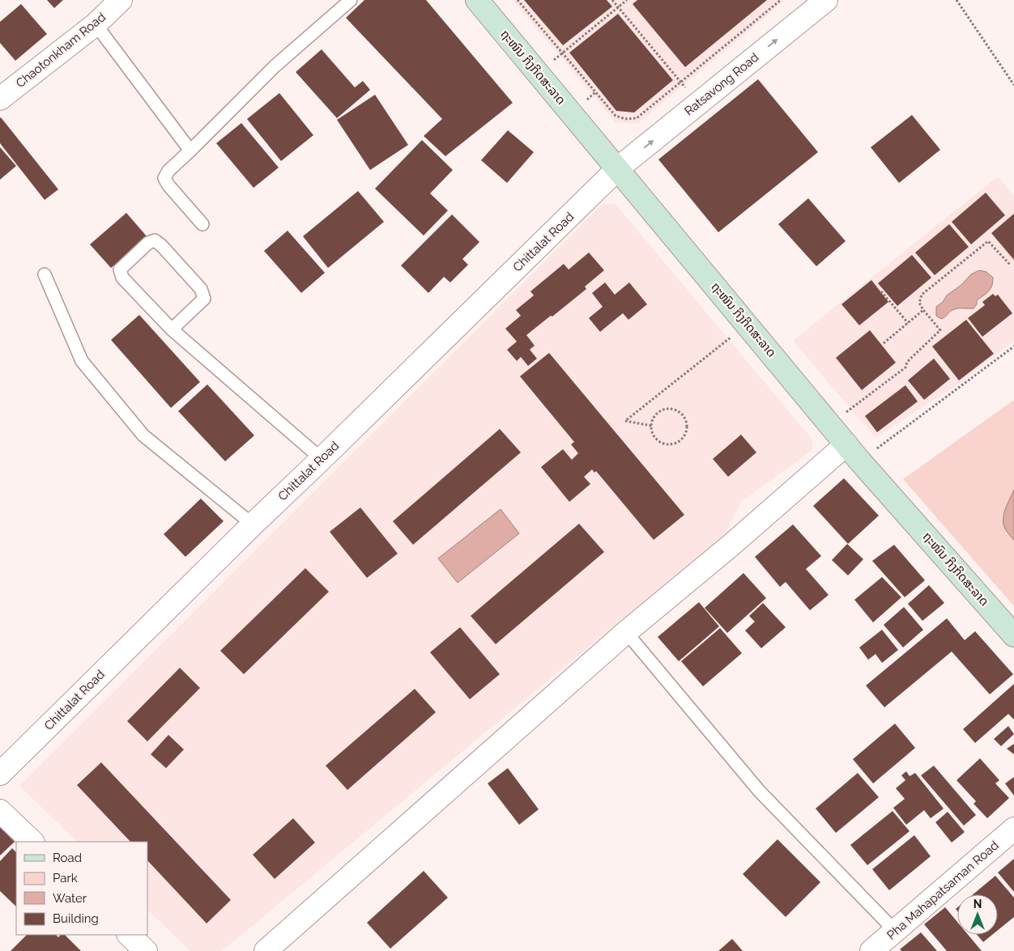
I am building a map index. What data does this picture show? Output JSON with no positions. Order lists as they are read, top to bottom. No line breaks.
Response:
{"streets":{"street":["Chaotonkham Road","ຖະໜົນ ກິງກິດສະລາດ","Ratsavong Road","Chittalat Road","Pha Mahapatsaman Road"]},"crossings":[["ຖະໜົນ ກິງກິດສະລາດ","Ratsavong Road"],["ຖະໜົນ ກິງກິດສະລາດ","Chittalat Road"],["Ratsavong Road","Chittalat Road"]],"one_way":["Ratsavong Road"],"legend":["Road","Park","Water","Building"],"north":"top"}
